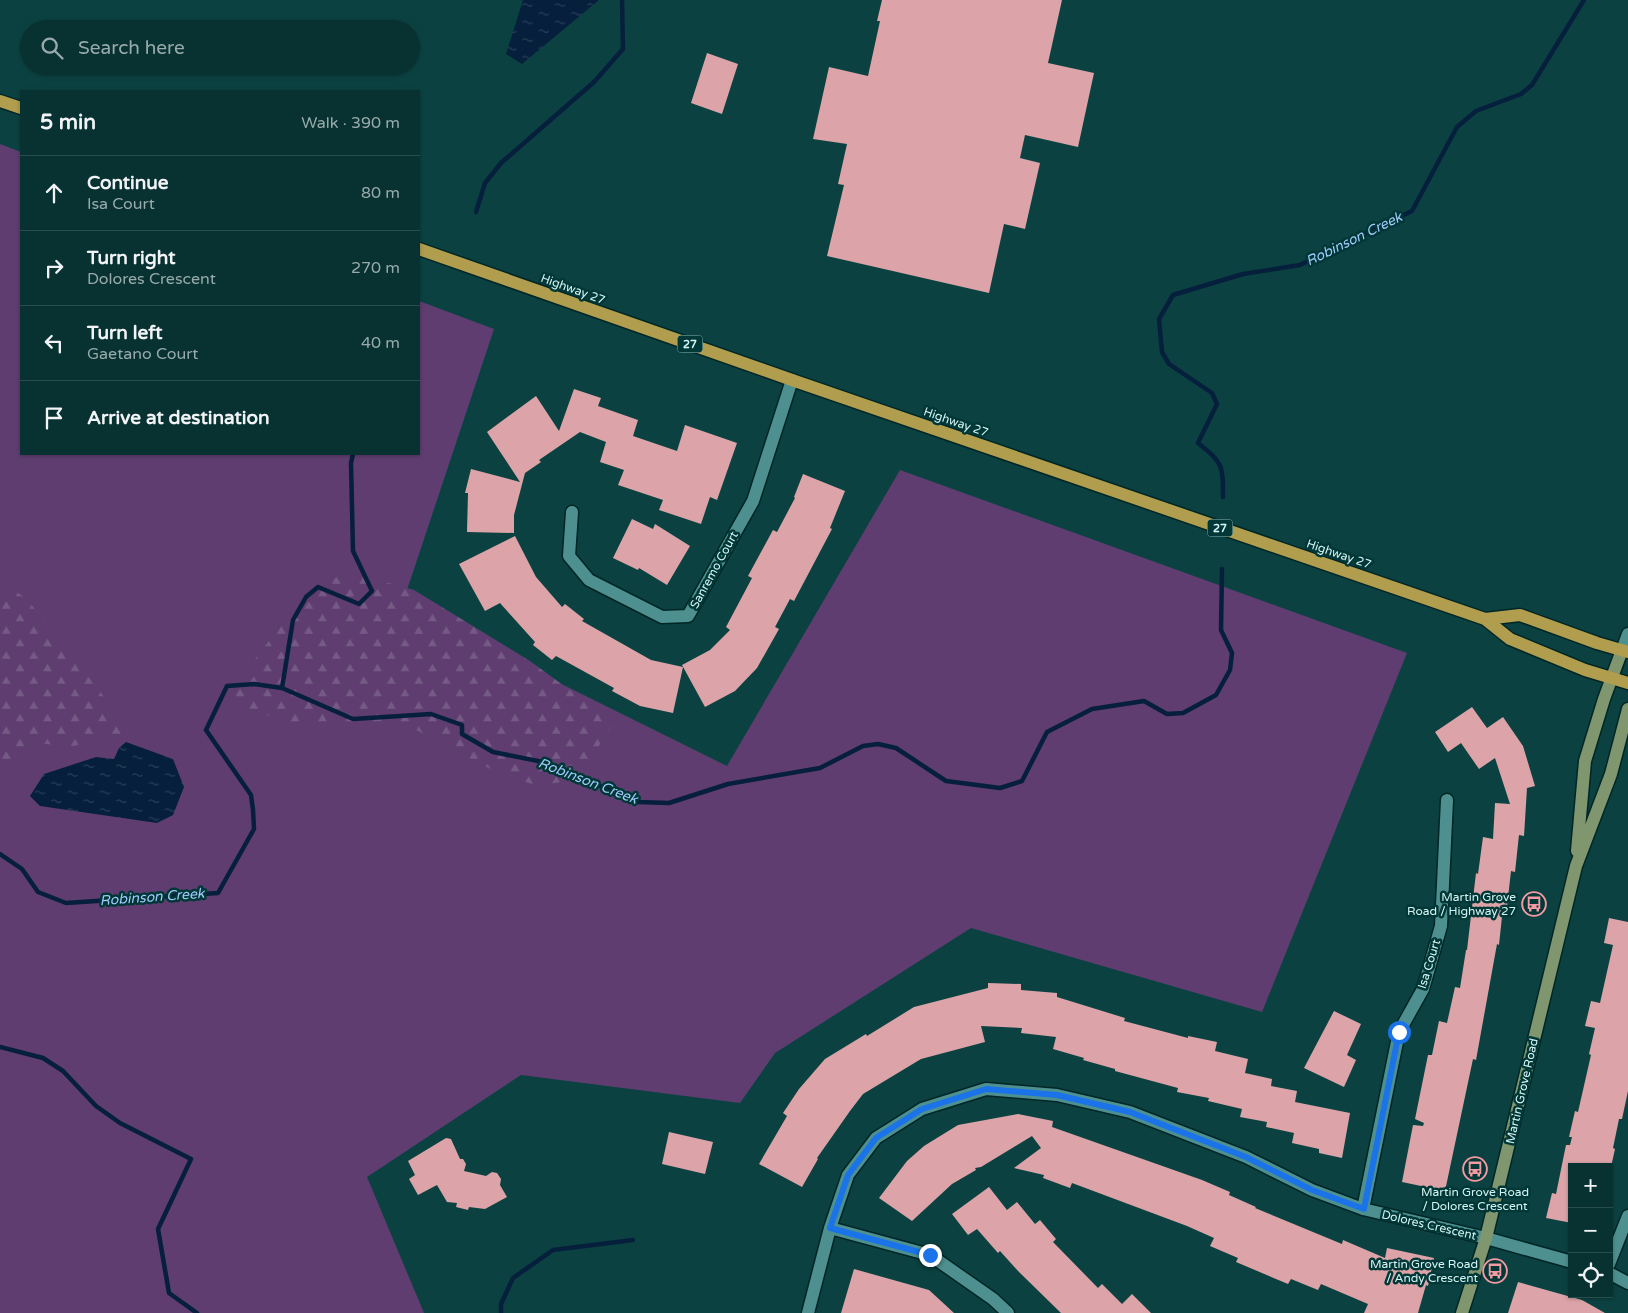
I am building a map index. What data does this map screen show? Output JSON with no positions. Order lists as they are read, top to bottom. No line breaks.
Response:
{"streets":{"main road":["Highway 27","27"],"street":["Sanremo Court","Isa Court","Martin Grove Road","Dolores Crescent"]},"crossings":[["Highway 27","Sanremo Court"],["Highway 27","Martin Grove Road"],["Isa Court","Dolores Crescent"],["Martin Grove Road","Dolores Crescent"]],"water":["Robinson Creek"],"places":{"bus stop":["Martin Grove Road / Highway 27","Martin Grove Road / Dolores Crescent","Martin Grove Road / Andy Crescent"]},"page":{"search":"Search here","heading":["5 min","Walk · 390 m"],"list":[["Continue","Isa Court","80 m"],["Turn right","Dolores Crescent","270 m"],["Turn left","Gaetano Court","40 m"],"Arrive at destination"],"map_buttons":["+","−"]}}
